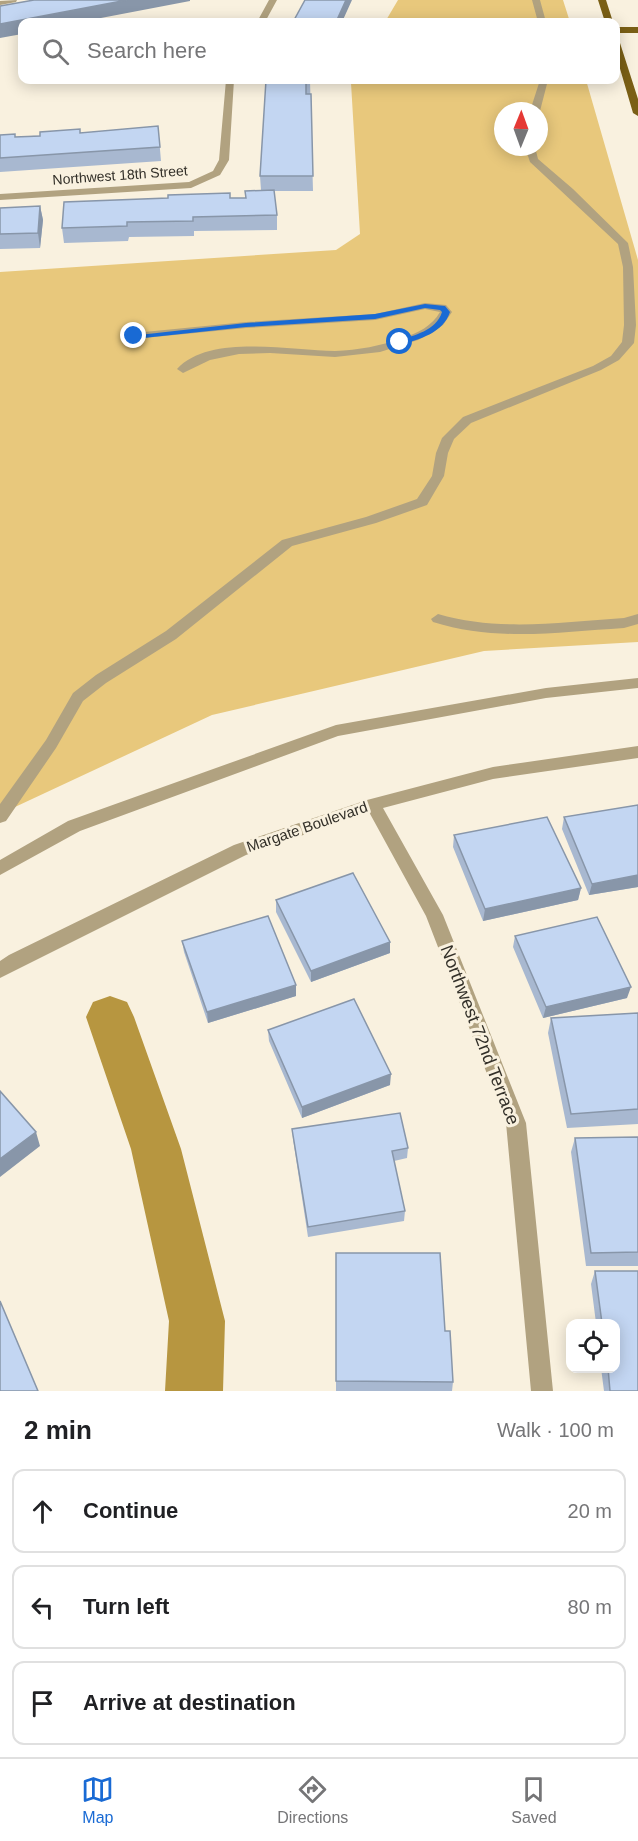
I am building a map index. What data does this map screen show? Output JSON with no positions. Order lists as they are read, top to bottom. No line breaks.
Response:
{"streets":{"street":["Northwest 18th Street","Margate Boulevard","Northwest 72nd Terrace"]},"crossings":[["Margate Boulevard","Northwest 72nd Terrace"]],"north":"top","page":{"search":"Search here","heading":["2 min","Walk · 100 m"],"list":[["Continue","20 m"],["Turn left","80 m"],"Arrive at destination"],"nav":["Map","Directions","Saved"]}}
